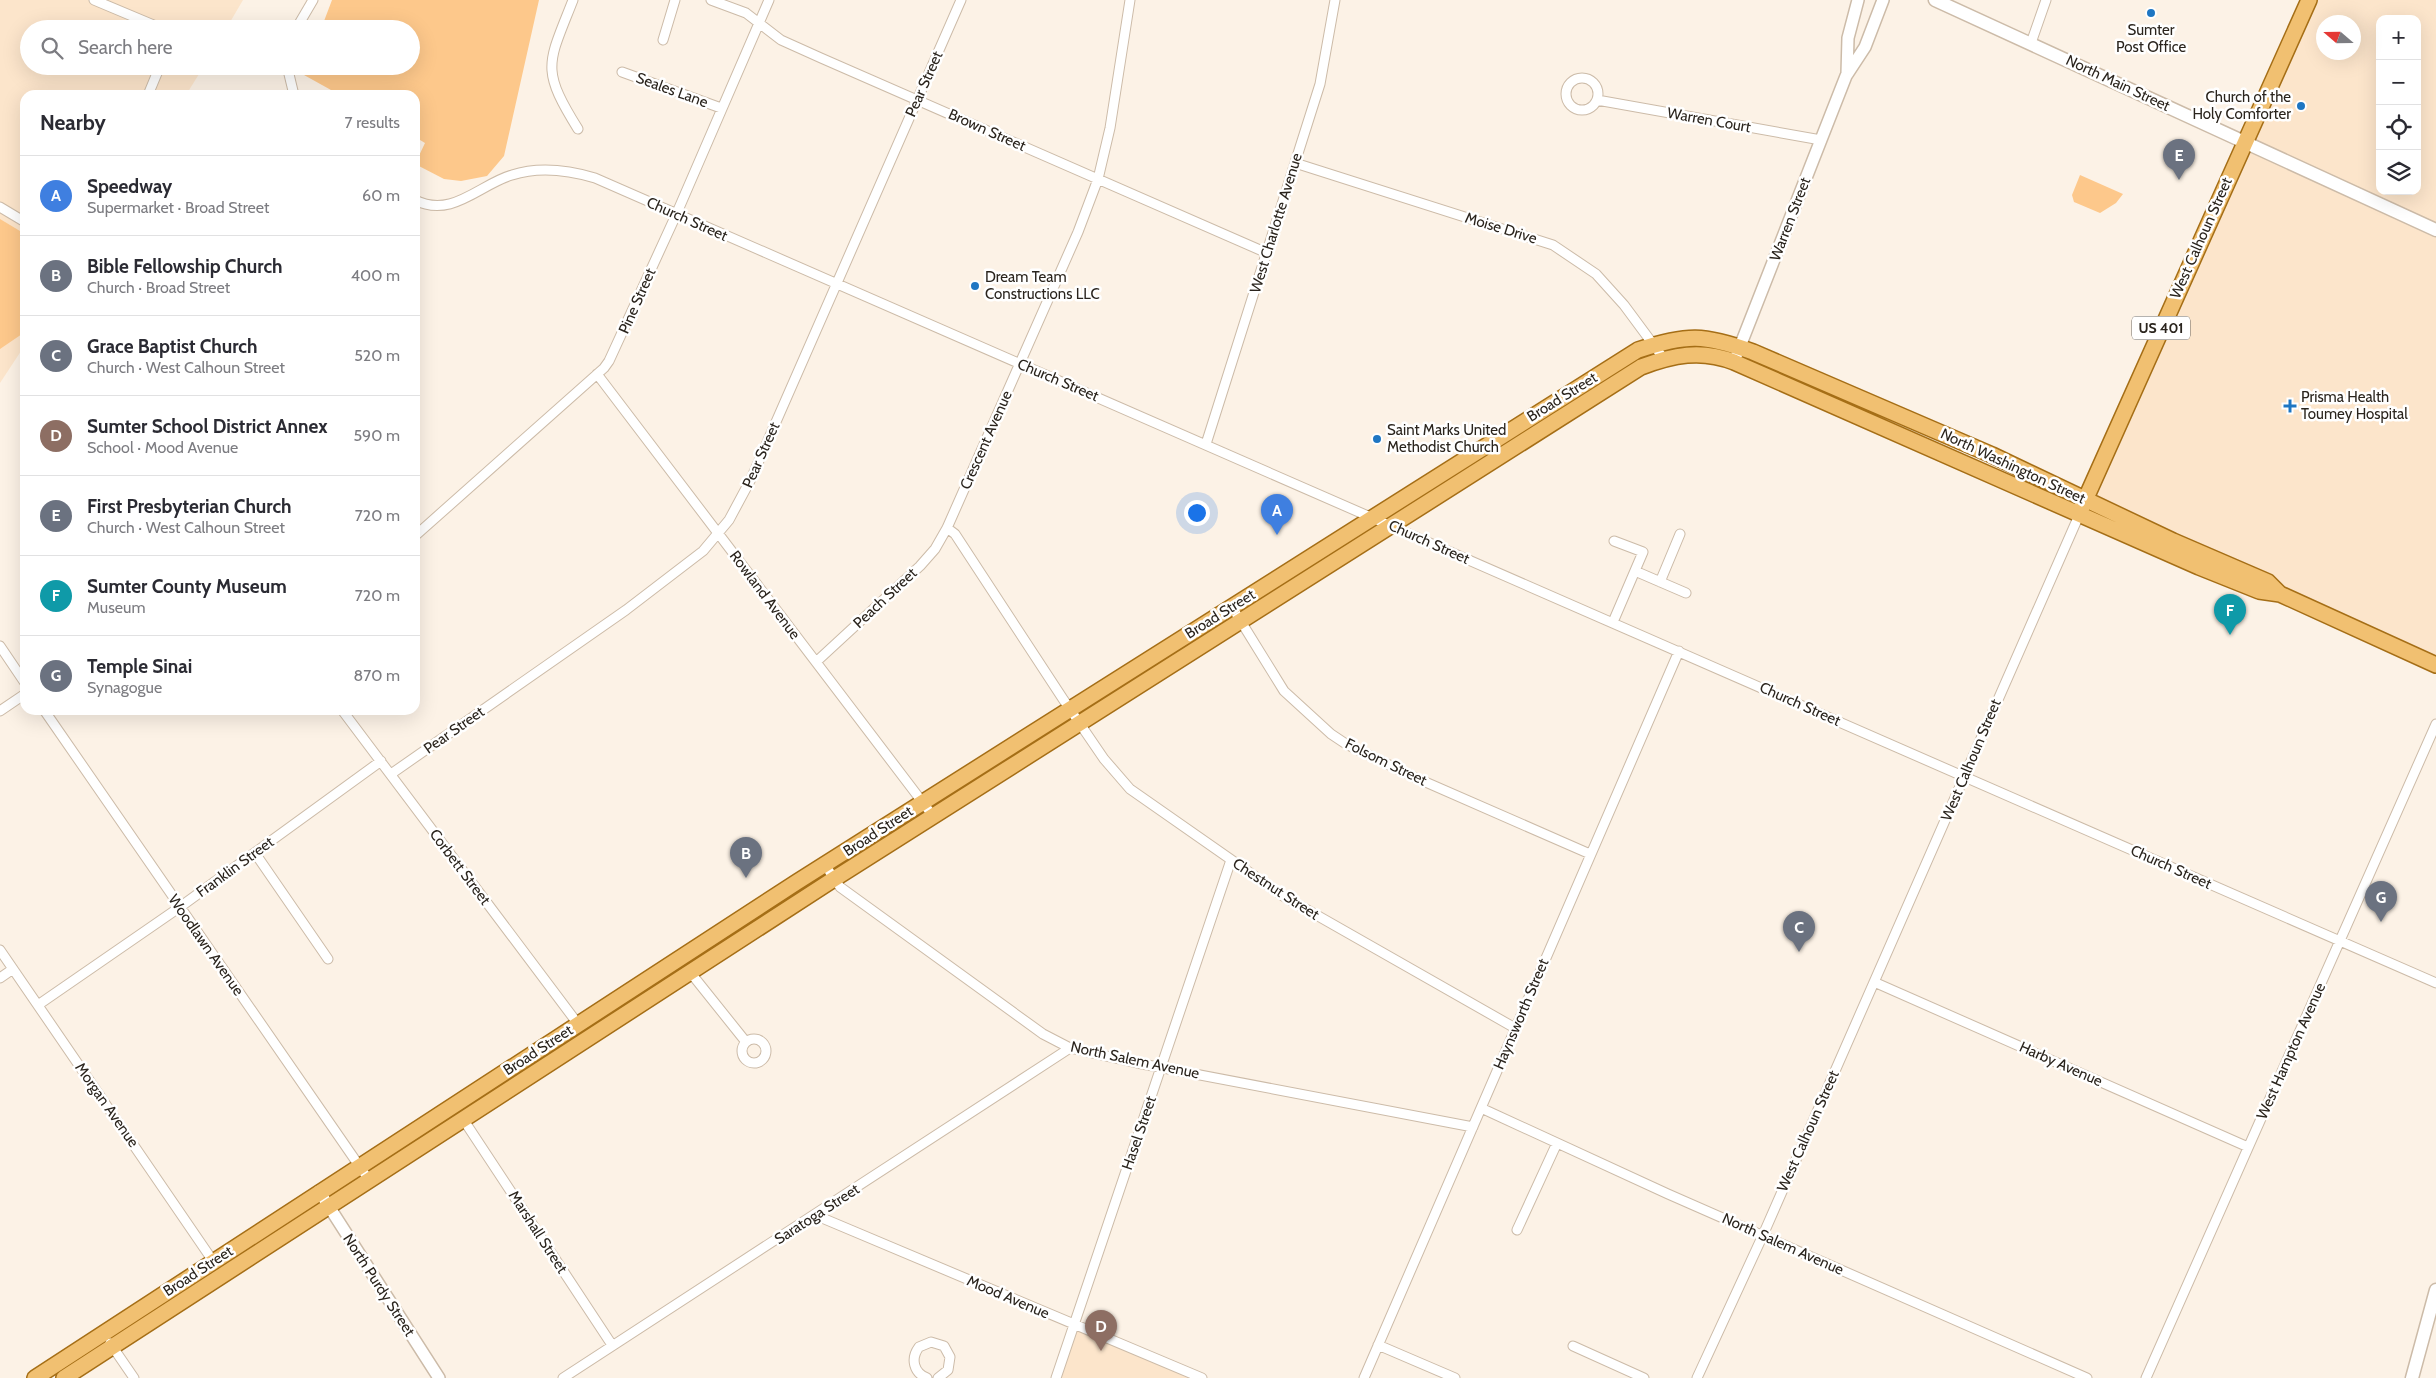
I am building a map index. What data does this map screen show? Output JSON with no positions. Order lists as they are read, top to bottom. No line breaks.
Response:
{"streets":{"main road":["North Main Street","West Calhoun Street","US 401","Broad Street","North Washington Street"],"street":["Pear Street","Seales Lane","Warren Court","Brown Street","Church Street","Warren Street","West Charlotte Avenue","Moise Drive","Pine Street","Crescent Avenue","Rowland Avenue","Peach Street","Folsom Street","Franklin Street","Corbett Street","Chestnut Street","Woodlawn Avenue","Haynsworth Street","West Hampton Avenue","North Salem Avenue","Harby Avenue","Morgan Avenue","Hasel Street","Saratoga Street","Marshall Street","North Purdy Street","Mood Avenue"]},"crossings":[["North Main Street","West Calhoun Street"],["North Main Street","US 401"],["Pear Street","Brown Street"],["Pear Street","Church Street"],["Pear Street","Rowland Avenue"],["Pear Street","Corbett Street"],["Seales Lane","Pine Street"],["Warren Court","Warren Street"],["Brown Street","West Charlotte Avenue"],["Brown Street","Pine Street"],["Brown Street","Crescent Avenue"],["Church Street","West Charlotte Avenue"],["Church Street","West Calhoun Street"],["Church Street","Pine Street"],["Church Street","Broad Street"],["Church Street","Crescent Avenue"],["Church Street","Haynsworth Street"],["Church Street","West Hampton Avenue"],["Warren Street","Broad Street"],["Warren Street","North Washington Street"],["West Charlotte Avenue","Moise Drive"],["Moise Drive","Broad Street"],["West Calhoun Street","US 401"],["West Calhoun Street","North Washington Street"],["West Calhoun Street","North Salem Avenue"],["West Calhoun Street","Harby Avenue"],["Pine Street","Rowland Avenue"],["Broad Street","North Washington Street"],["Broad Street","Rowland Avenue"],["Broad Street","Folsom Street"],["Broad Street","Corbett Street"],["Broad Street","Chestnut Street"],["Broad Street","Woodlawn Avenue"],["Broad Street","North Salem Avenue"],["Broad Street","Morgan Avenue"],["Broad Street","Marshall Street"],["Broad Street","North Purdy Street"],["Crescent Avenue","Peach Street"],["Rowland Avenue","Peach Street"],["Folsom Street","Haynsworth Street"],["Franklin Street","Corbett Street"],["Franklin Street","Woodlawn Avenue"],["Franklin Street","Morgan Avenue"],["Chestnut Street","Haynsworth Street"],["Chestnut Street","Hasel Street"],["Haynsworth Street","North Salem Avenue"],["West Hampton Avenue","Harby Avenue"],["North Salem Avenue","Hasel Street"],["North Salem Avenue","Saratoga Street"],["Hasel Street","Mood Avenue"],["Saratoga Street","Marshall Street"],["Saratoga Street","Mood Avenue"]],"places":{"other":["Sumter Post Office","Church of the Holy Comforter","Dream Team Constructions LLC","Saint Marks United Methodist Church"],"health":["Prisma Health Toumey Hospital"]},"north":"left","page":{"map_buttons":["+","−"],"search":"Search here","heading":["Nearby","7 results"],"pins":["E","A","F","B","G","C","D"],"list":[{"mark":"A","name":"Speedway","note":"Supermarket · Broad Street","value":"60 m"},{"mark":"B","name":"Bible Fellowship Church","note":"Church · Broad Street","value":"400 m"},{"mark":"C","name":"Grace Baptist Church","note":"Church · West Calhoun Street","value":"520 m"},{"mark":"D","name":"Sumter School District Annex","note":"School · Mood Avenue","value":"590 m"},{"mark":"E","name":"First Presbyterian Church","note":"Church · West Calhoun Street","value":"720 m"},{"mark":"F","name":"Sumter County Museum","note":"Museum","value":"720 m"},{"mark":"G","name":"Temple Sinai","note":"Synagogue","value":"870 m"}]}}
